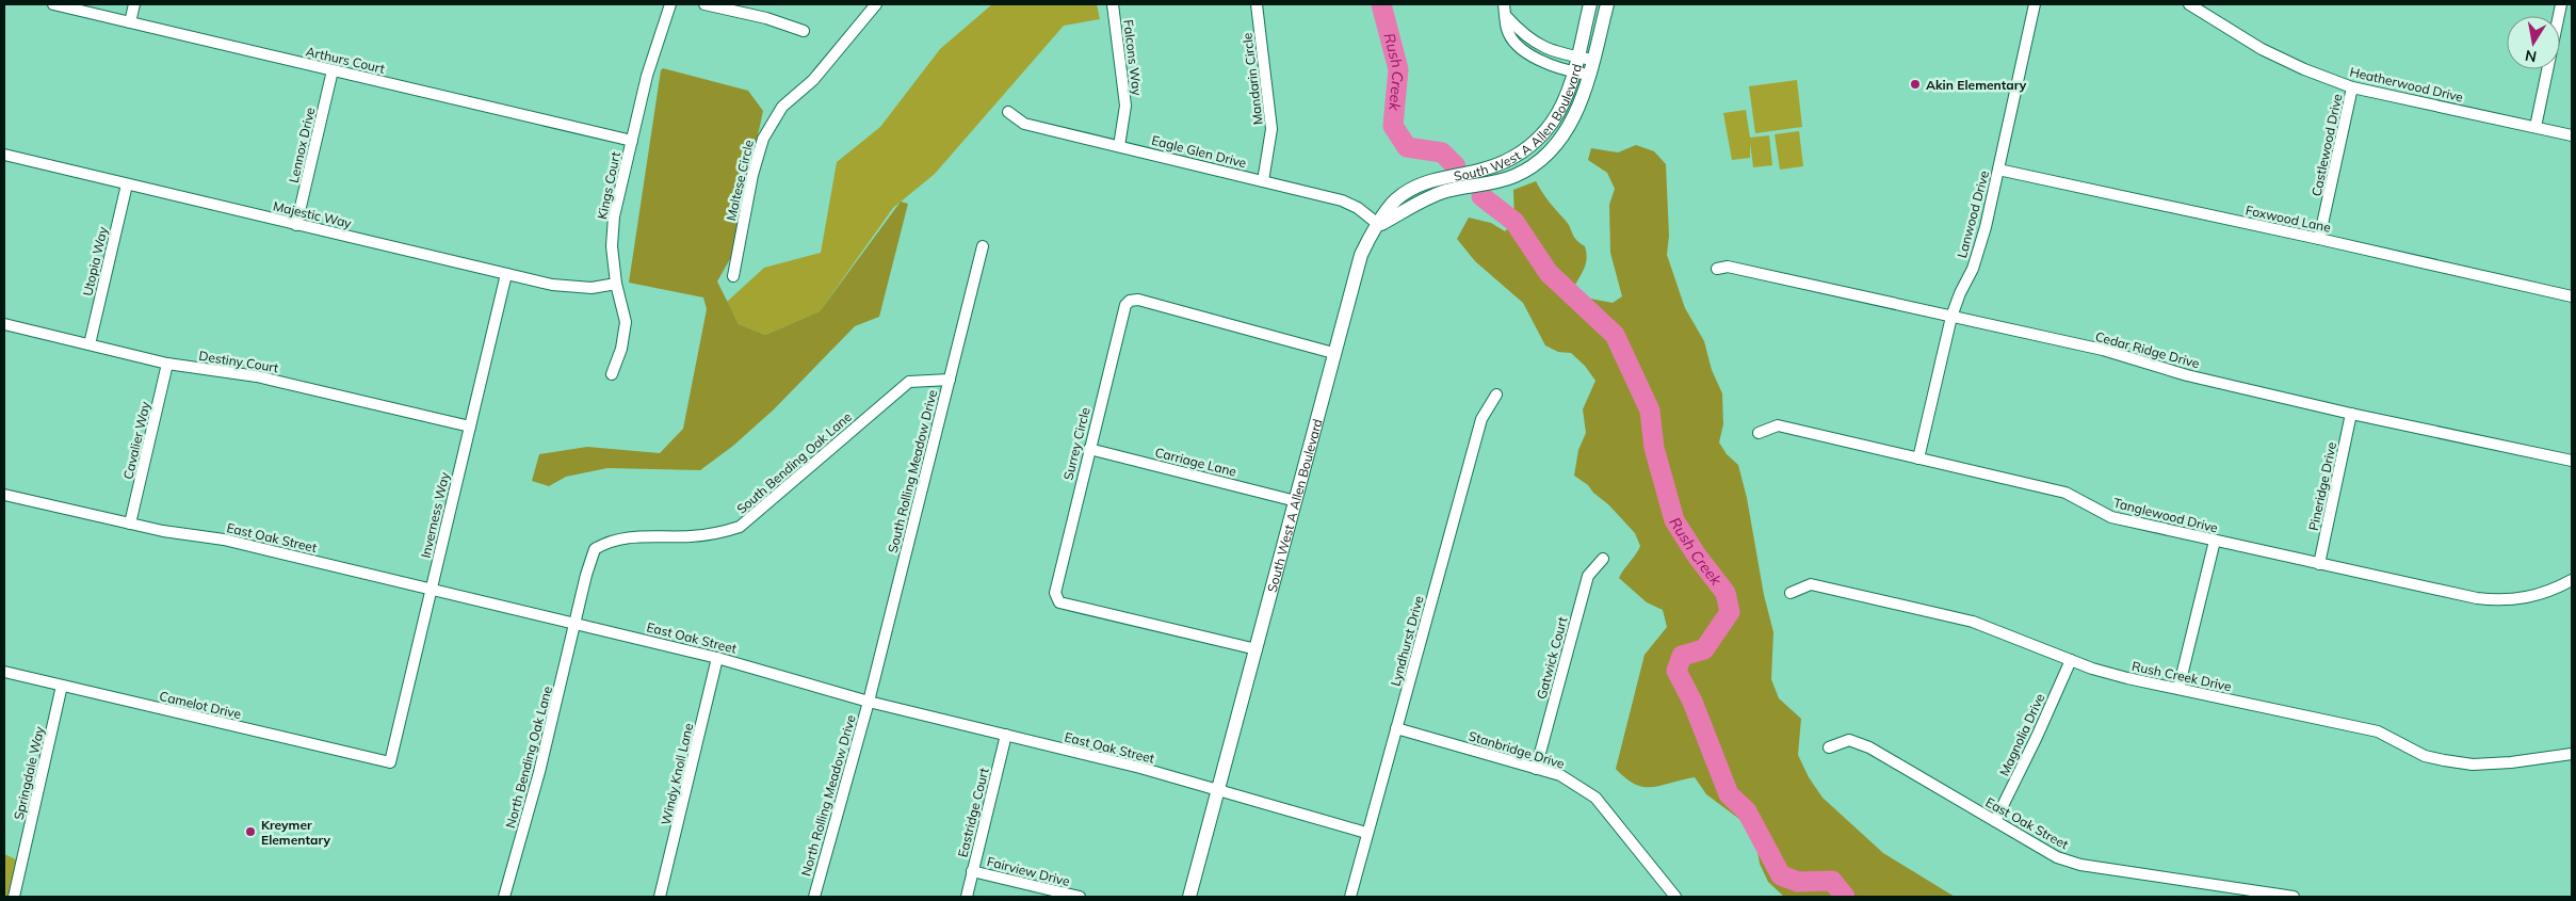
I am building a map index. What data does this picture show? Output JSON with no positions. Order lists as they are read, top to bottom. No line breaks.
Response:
{"streets":{"street":["Falcons Way","Arthurs Court","Mandarin Circle","Heatherwood Drive","South West A Allen Boulevard","Lennox Drive","Castlewood Drive","Eagle Glen Drive","Maltese Circle","Kings Court","Majestic Way","Lanwood Drive","Foxwood Lane","Utopia Way","Cedar Ridge Drive","Destiny Court","Cavalier Way","Surrey Circle","Carriage Lane","South Bending Oak Lane","South Rolling Meadow Drive","Pineridge Drive","Inverness Way","Tanglewood Drive","East Oak Street","Lyndhurst Drive","Gatwick Court","Rush Creek Drive","Camelot Drive","Magnolia Drive","Stanbridge Drive","North Bending Oak Lane","Springdale Way","Windy Knoll Lane","North Rolling Meadow Drive","Eastridge Court","Fairview Drive"]},"crossings":[["Falcons Way","Eagle Glen Drive"],["Arthurs Court","Lennox Drive"],["Arthurs Court","Kings Court"],["Mandarin Circle","Eagle Glen Drive"],["Heatherwood Drive","Castlewood Drive"],["South West A Allen Boulevard","Eagle Glen Drive"],["South West A Allen Boulevard","Surrey Circle"],["South West A Allen Boulevard","Carriage Lane"],["South West A Allen Boulevard","East Oak Street"],["Lennox Drive","Majestic Way"],["Castlewood Drive","Foxwood Lane"],["Kings Court","Majestic Way"],["Majestic Way","Utopia Way"],["Majestic Way","Inverness Way"],["Lanwood Drive","Foxwood Lane"],["Lanwood Drive","Cedar Ridge Drive"],["Lanwood Drive","Tanglewood Drive"],["Utopia Way","Destiny Court"],["Cedar Ridge Drive","Pineridge Drive"],["Destiny Court","Cavalier Way"],["Destiny Court","Inverness Way"],["Cavalier Way","East Oak Street"],["Surrey Circle","Carriage Lane"],["South Bending Oak Lane","South Rolling Meadow Drive"],["South Bending Oak Lane","East Oak Street"],["South Bending Oak Lane","North Bending Oak Lane"],["South Rolling Meadow Drive","East Oak Street"],["South Rolling Meadow Drive","North Rolling Meadow Drive"],["Pineridge Drive","Tanglewood Drive"],["Inverness Way","East Oak Street"],["Inverness Way","Camelot Drive"],["East Oak Street","Lyndhurst Drive"],["East Oak Street","Magnolia Drive"],["East Oak Street","North Bending Oak Lane"],["East Oak Street","Windy Knoll Lane"],["East Oak Street","North Rolling Meadow Drive"],["East Oak Street","Eastridge Court"],["Lyndhurst Drive","Stanbridge Drive"],["Gatwick Court","Stanbridge Drive"],["Rush Creek Drive","Magnolia Drive"],["Camelot Drive","Springdale Way"],["Eastridge Court","Fairview Drive"]],"water":["Rush Creek"],"places":["Akin Elementary","Kreymer Elementary"],"north":"bottom"}
